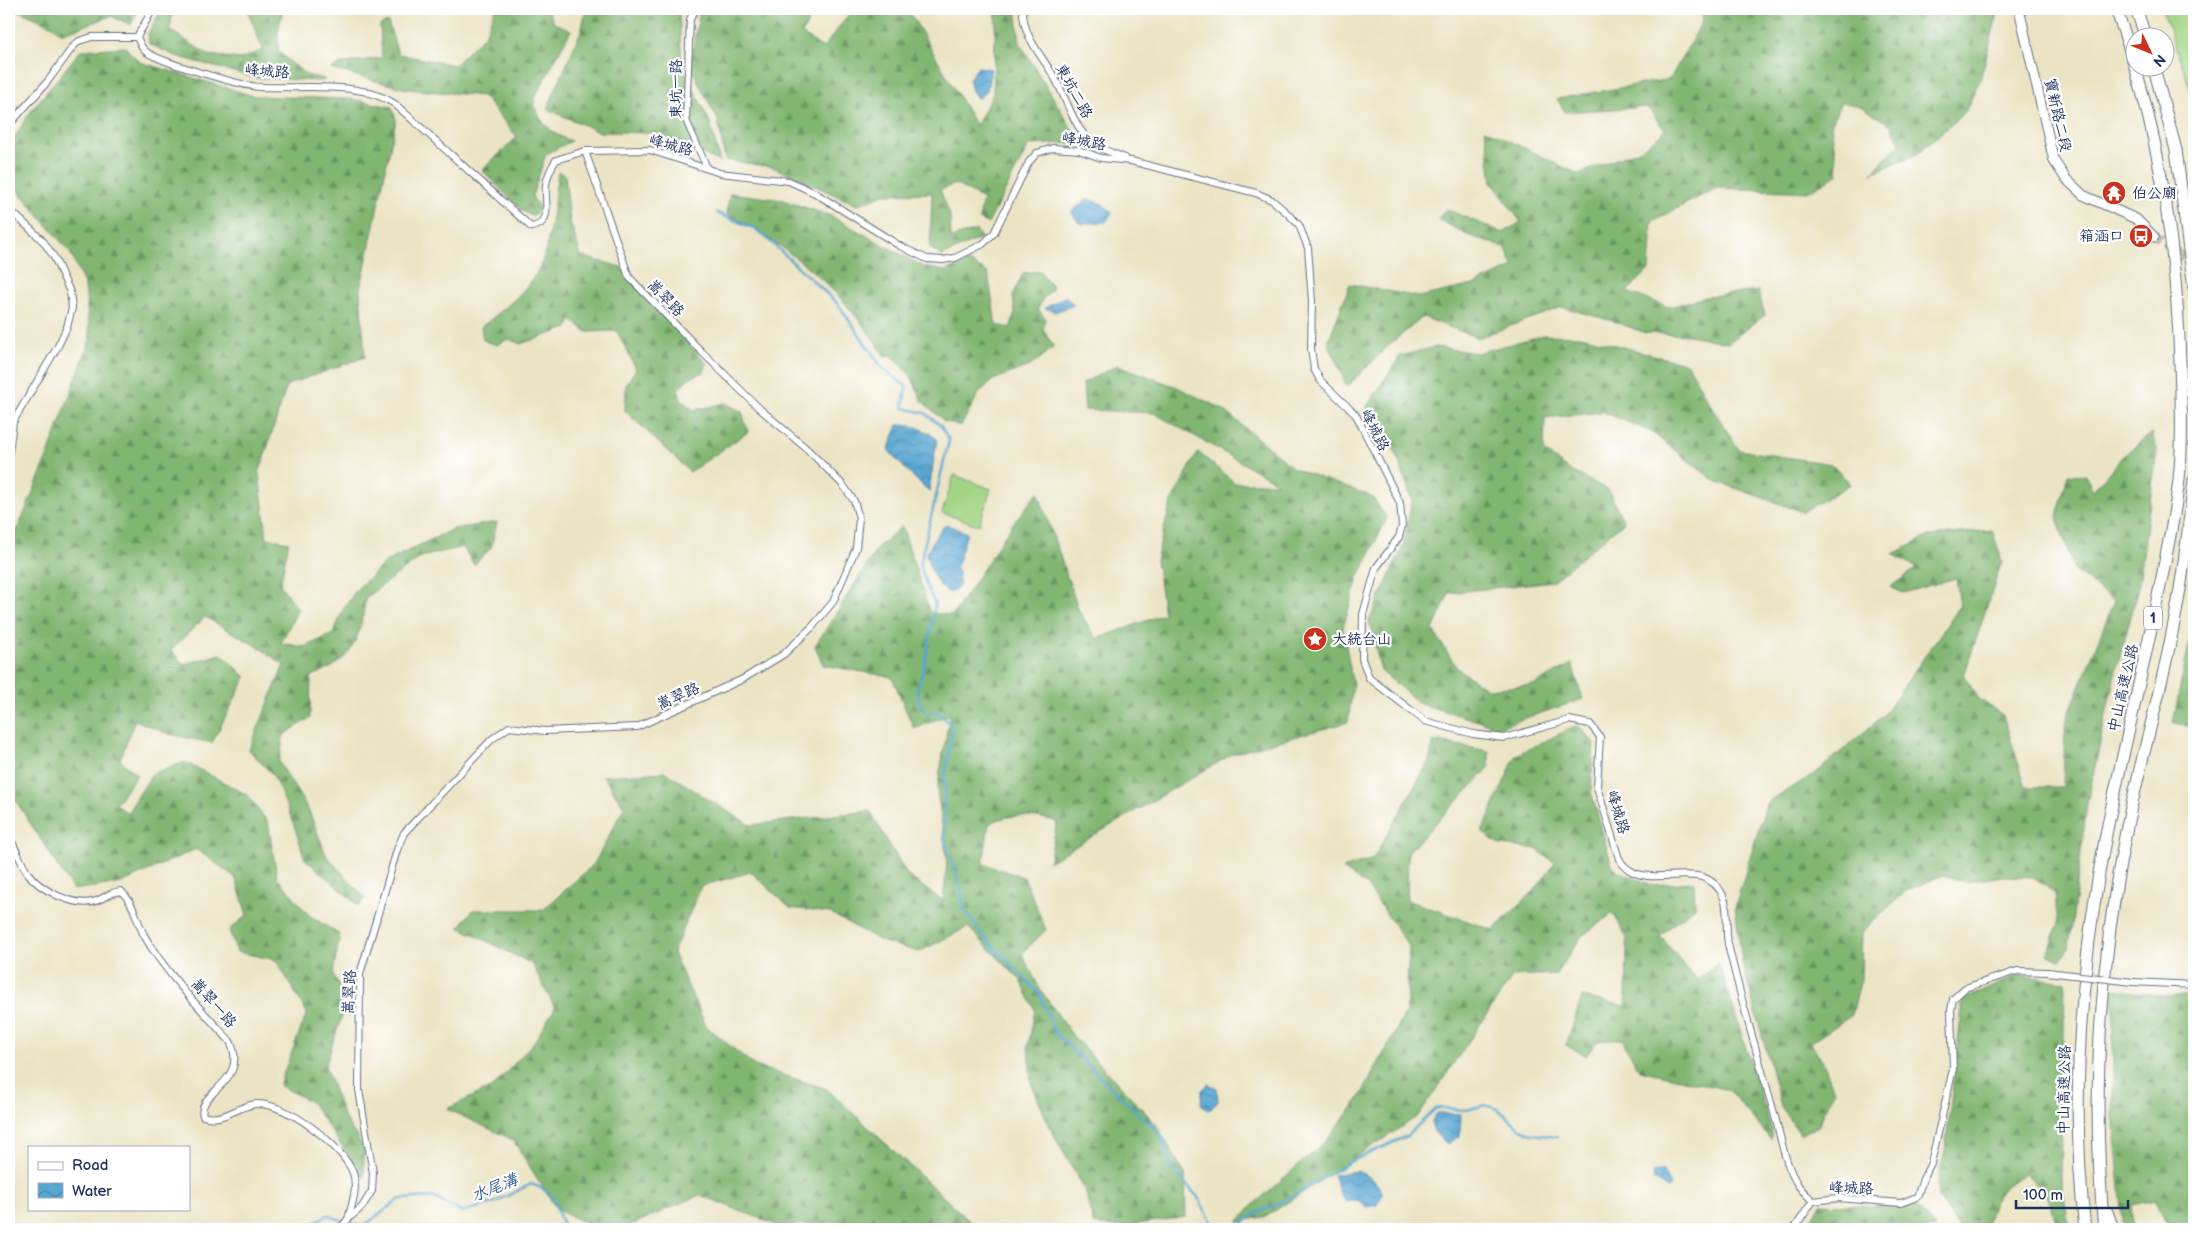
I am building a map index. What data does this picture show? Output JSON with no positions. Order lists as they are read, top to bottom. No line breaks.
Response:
{"streets":{"highway":["1","中山高速公路"],"street":["峰城路","東坑一路","東坑二路","寶新路二段","嵩翠路","嵩翠一路"]},"crossings":[["峰城路","東坑一路"],["峰城路","東坑二路"],["峰城路","嵩翠路"],["嵩翠路","嵩翠一路"]],"water":["水尾溝"],"places":{"temple":["伯公廟"],"bus stop":["箱涵口"],"place":["大統台山"]},"legend":["Road","Water"],"scale_bar":"100 m","north":"bottom right"}
